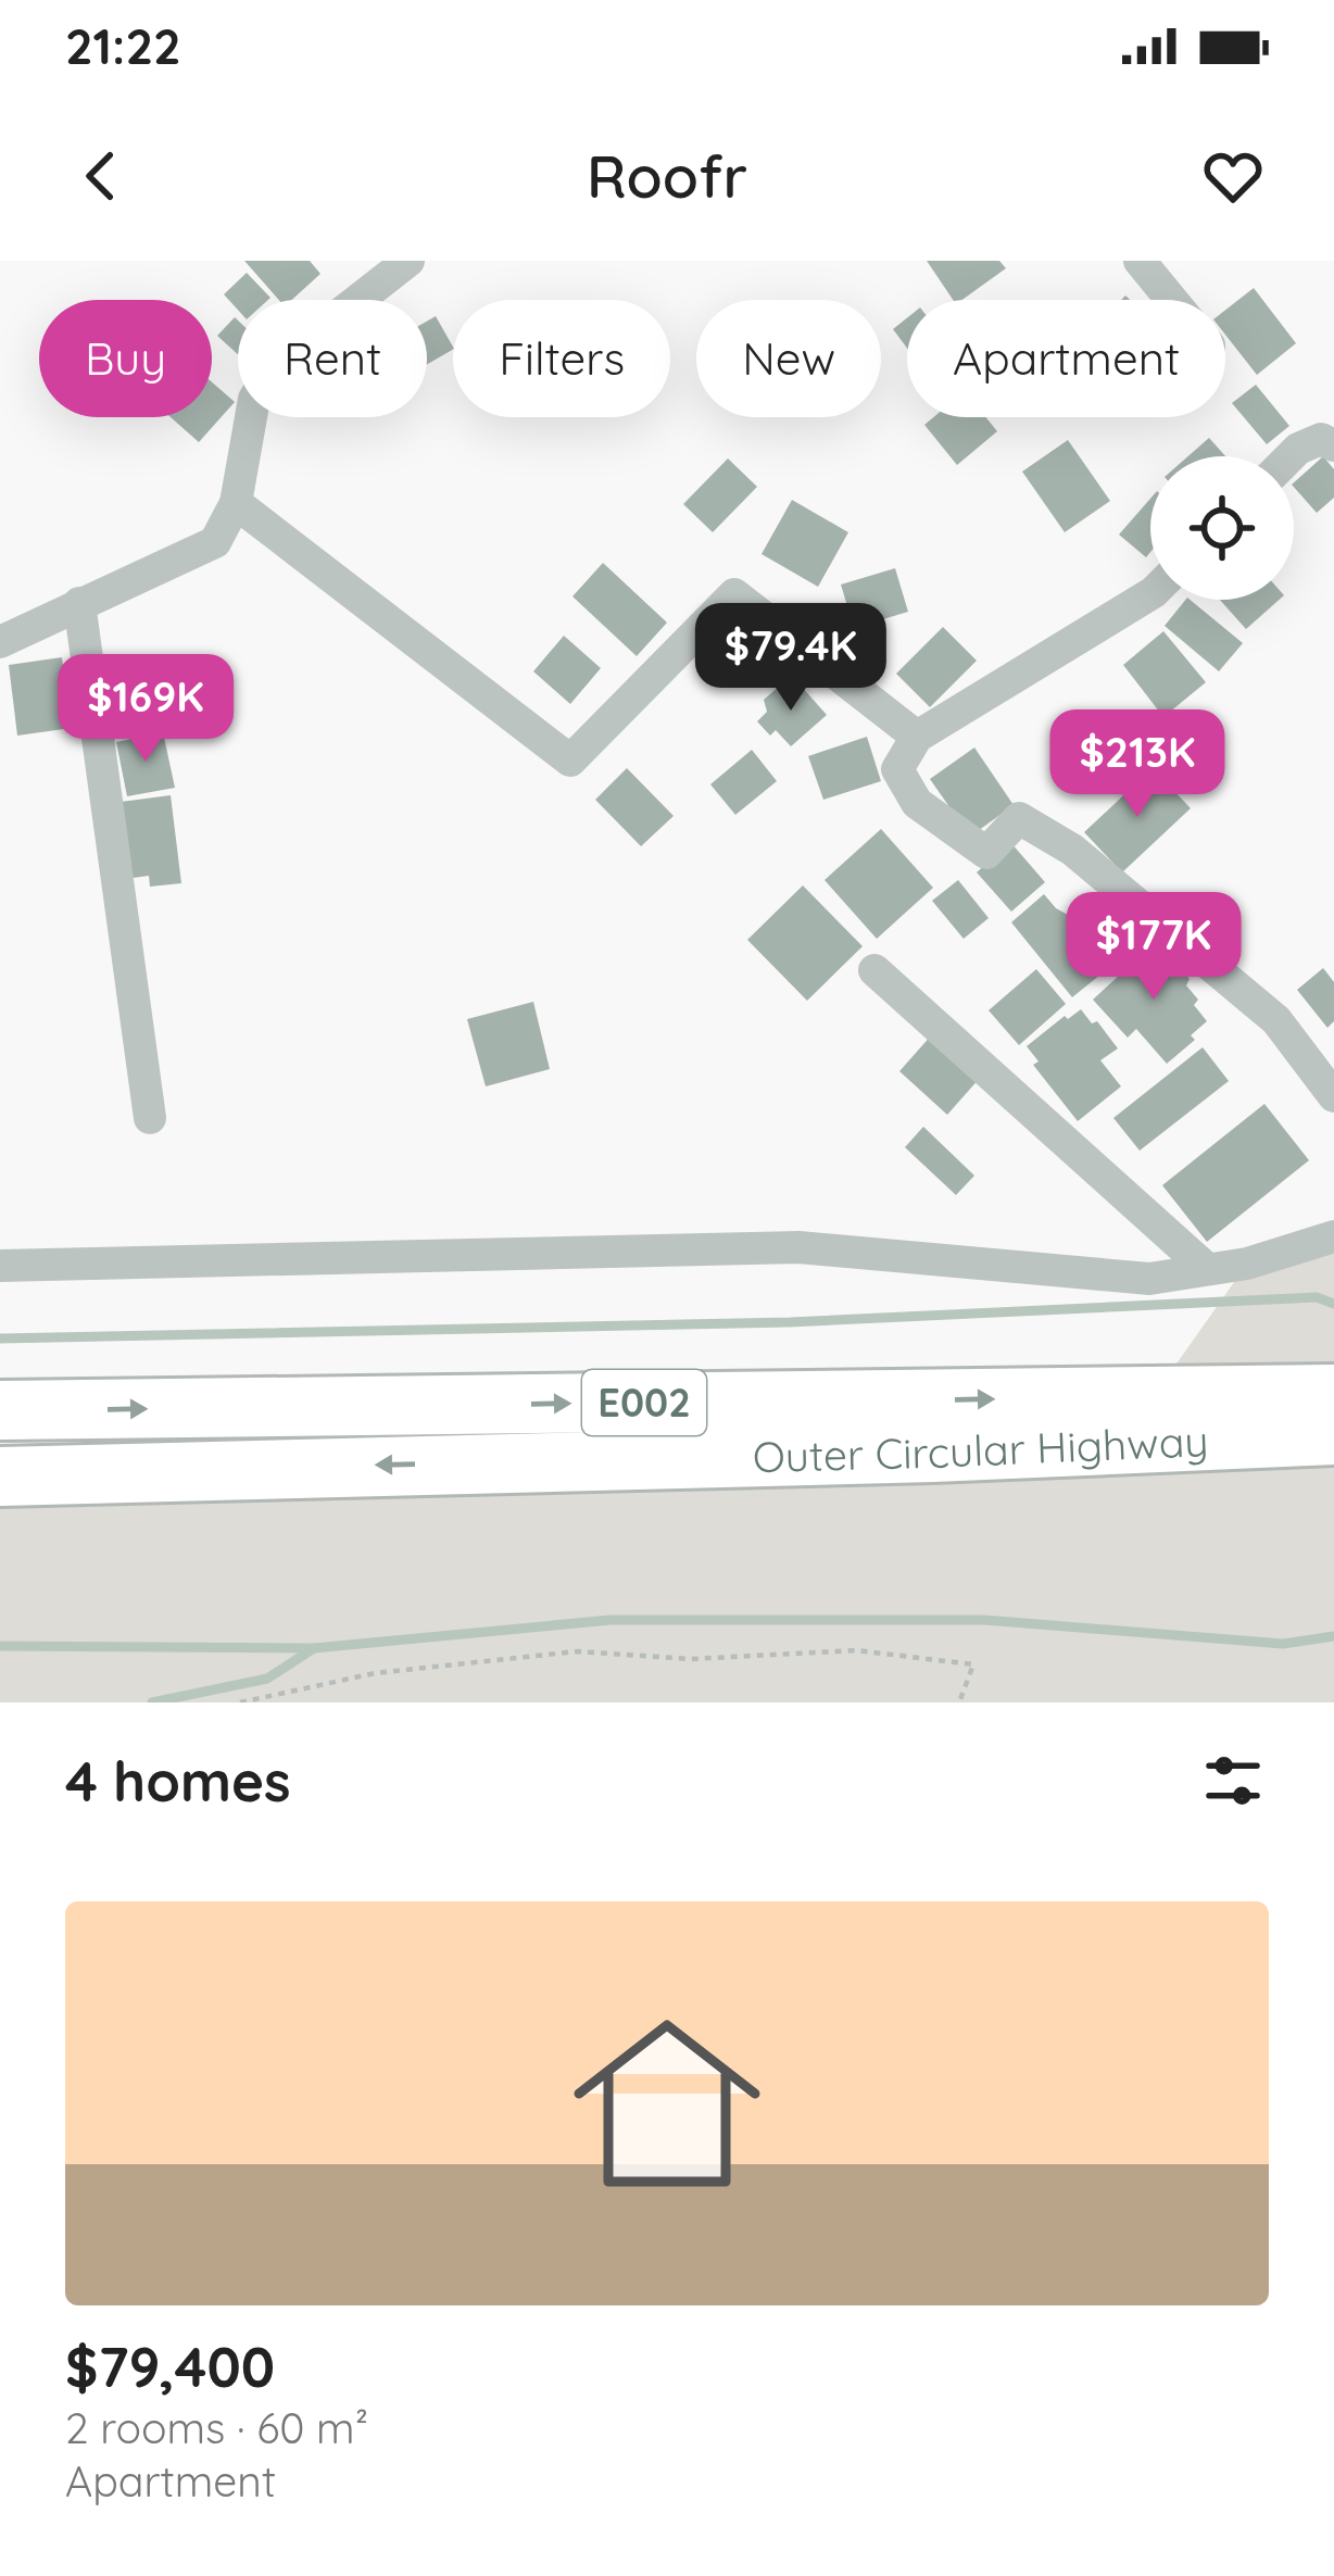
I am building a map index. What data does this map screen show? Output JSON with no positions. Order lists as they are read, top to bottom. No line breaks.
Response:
{"streets":{"highway":["E002","Outer Circular Highway"]},"page":{"status":"21:22","header":"Roofr","chip":["Buy","Rent","Filters","New","Apartment"],"price":["$79.4K","$169K","$213K","$177K"],"heading":"4 homes","list":[{"name":"$79,400","note":"2 rooms · 60 m² · Apartment"}]}}
